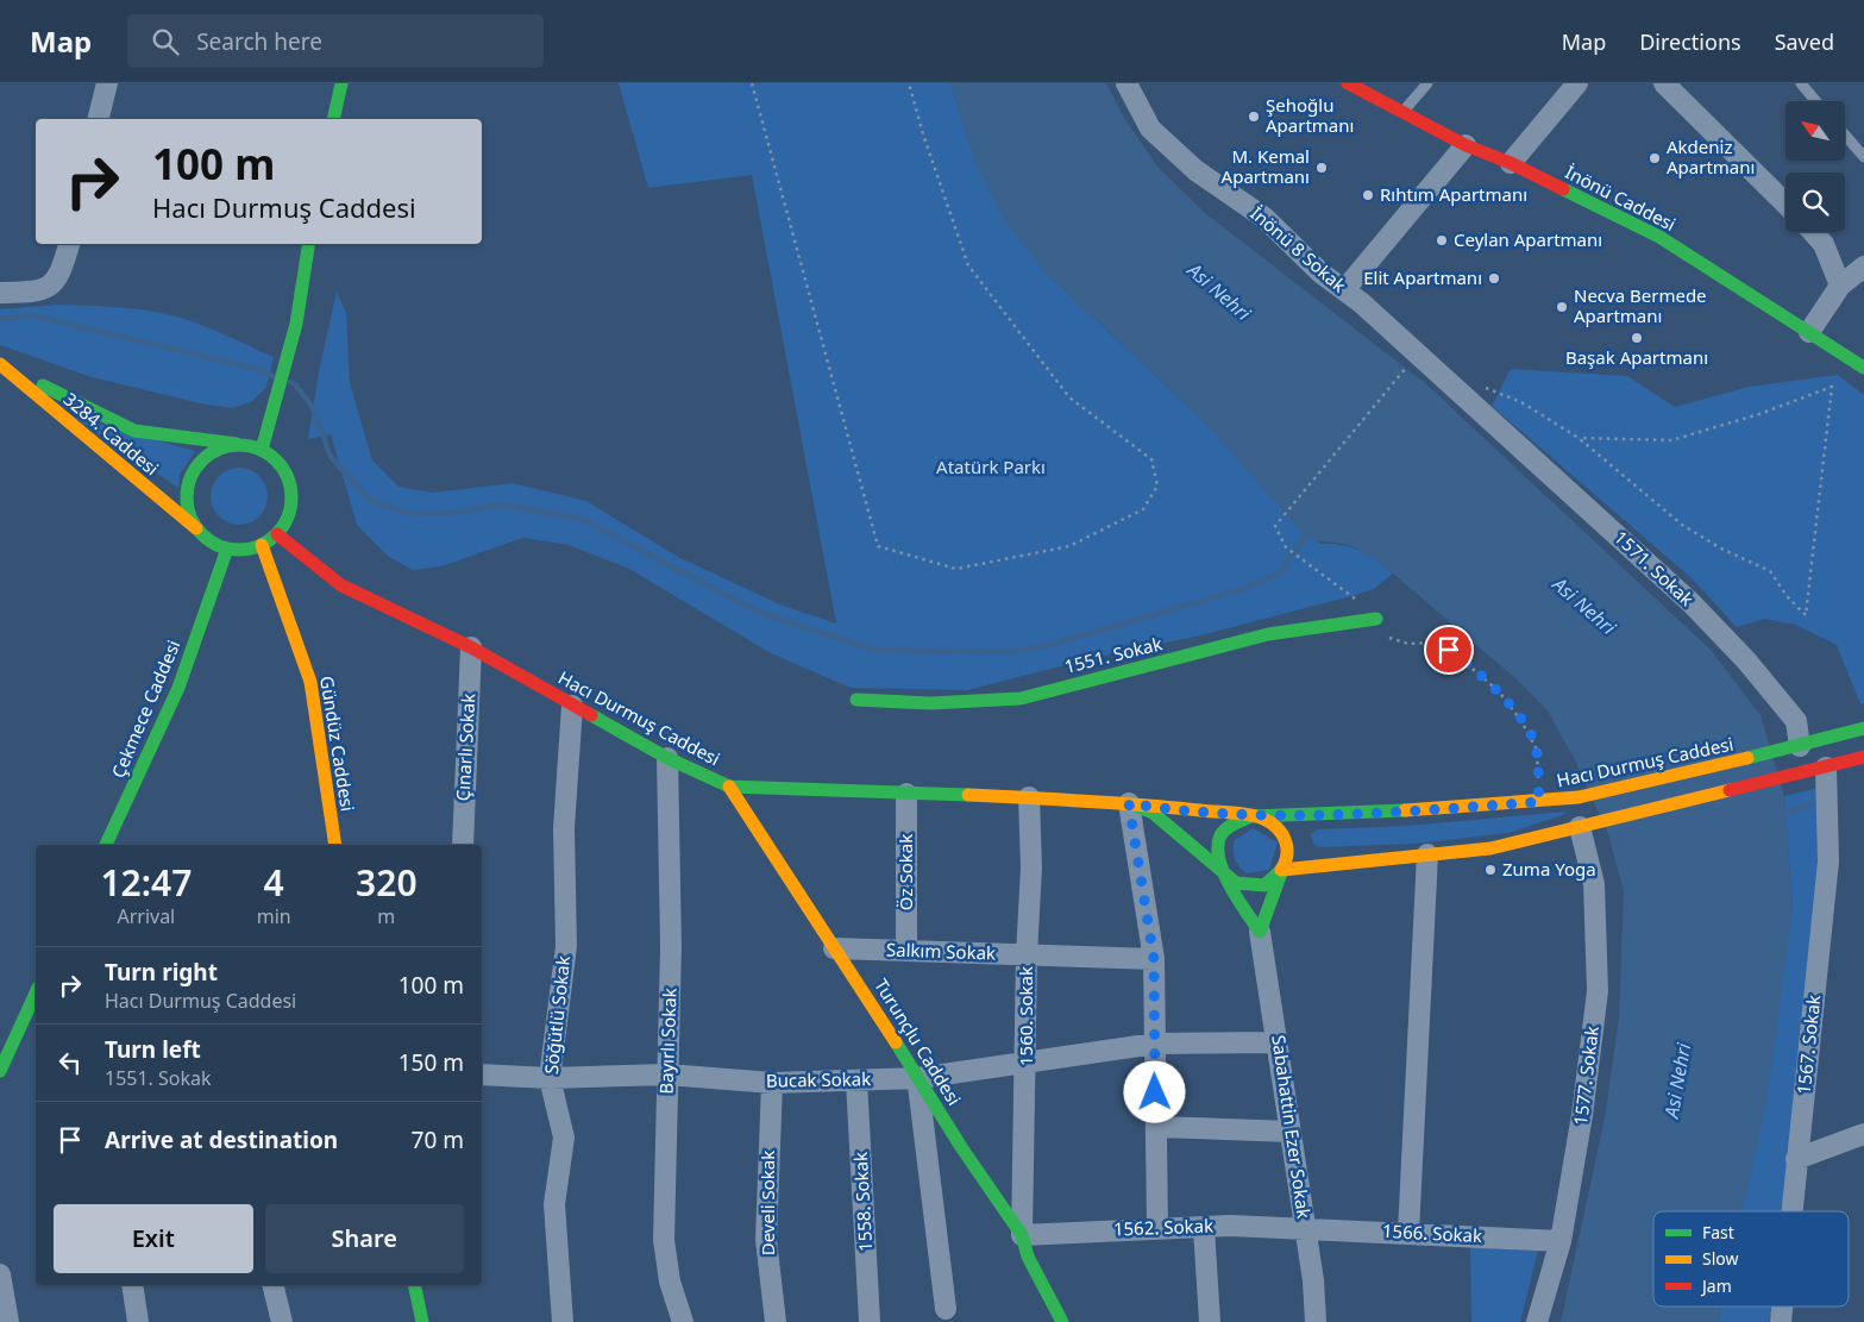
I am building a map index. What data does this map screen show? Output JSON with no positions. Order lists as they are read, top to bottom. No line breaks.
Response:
{"streets":{"main road":["İnönü Caddesi","3284. Caddesi","1551. Sokak","Çekmece Caddesi","Hacı Durmuş Caddesi","Gündüz Caddesi","Turunçlu Caddesi","Sabahattin Ezer Sokak"],"street":["İnönü 8 Sokak","1571. Sokak","Çınarlı Sokak","Öz Sokak","Salkım Sokak","Söğütlü Sokak","1560. Sokak","Bayırlı Sokak","1567. Sokak","1577. Sokak","Bucak Sokak","1558. Sokak","Develi Sokak","1562. Sokak","1566. Sokak"]},"crossings":[["İnönü 8 Sokak","1571. Sokak"],["3284. Caddesi","Çekmece Caddesi"],["3284. Caddesi","Hacı Durmuş Caddesi"],["3284. Caddesi","Gündüz Caddesi"],["1571. Sokak","Hacı Durmuş Caddesi"],["Çekmece Caddesi","Hacı Durmuş Caddesi"],["Çekmece Caddesi","Gündüz Caddesi"],["Hacı Durmuş Caddesi","Gündüz Caddesi"],["Hacı Durmuş Caddesi","Çınarlı Sokak"],["Hacı Durmuş Caddesi","Öz Sokak"],["Hacı Durmuş Caddesi","Söğütlü Sokak"],["Hacı Durmuş Caddesi","1560. Sokak"],["Hacı Durmuş Caddesi","Bayırlı Sokak"],["Hacı Durmuş Caddesi","Turunçlu Caddesi"],["Hacı Durmuş Caddesi","1567. Sokak"],["Hacı Durmuş Caddesi","1577. Sokak"],["Hacı Durmuş Caddesi","Sabahattin Ezer Sokak"],["Öz Sokak","Salkım Sokak"],["Salkım Sokak","1560. Sokak"],["Salkım Sokak","Turunçlu Caddesi"],["Söğütlü Sokak","Bucak Sokak"],["1560. Sokak","Turunçlu Caddesi"],["1560. Sokak","Bucak Sokak"],["1560. Sokak","1562. Sokak"],["Bayırlı Sokak","Bucak Sokak"],["Turunçlu Caddesi","Bucak Sokak"],["Turunçlu Caddesi","1562. Sokak"],["1577. Sokak","1566. Sokak"],["Bucak Sokak","Sabahattin Ezer Sokak"],["Bucak Sokak","1558. Sokak"],["Bucak Sokak","Develi Sokak"],["Sabahattin Ezer Sokak","1562. Sokak"],["Sabahattin Ezer Sokak","1566. Sokak"],["1562. Sokak","1566. Sokak"]],"water":["Asi Nehri"],"parks":["Atatürk Parkı"],"places":["Şehoğlu Apartmanı","Akdeniz Apartmanı","M. Kemal Apartmanı","Rıhtım Apartmanı","Ceylan Apartmanı","Elit Apartmanı","Necva Bermede Apartmanı","Başak Apartmanı","Zuma Yoga"],"legend":["Fast","Slow","Jam"],"north":"top left","page":{"header":"Map","search":"Search here","nav":["Map","Directions","Saved"],"turn":["100 m","Hacı Durmuş Caddesi"],"eta":["12:47","Arrival","4","min","320","m"],"list":[{"name":"Turn right","note":"Hacı Durmuş Caddesi","value":"100 m"},{"name":"Turn left","note":"1551. Sokak","value":"150 m"},{"name":"Arrive at destination","value":"70 m"}],"buttons":["Exit","Share"]}}
